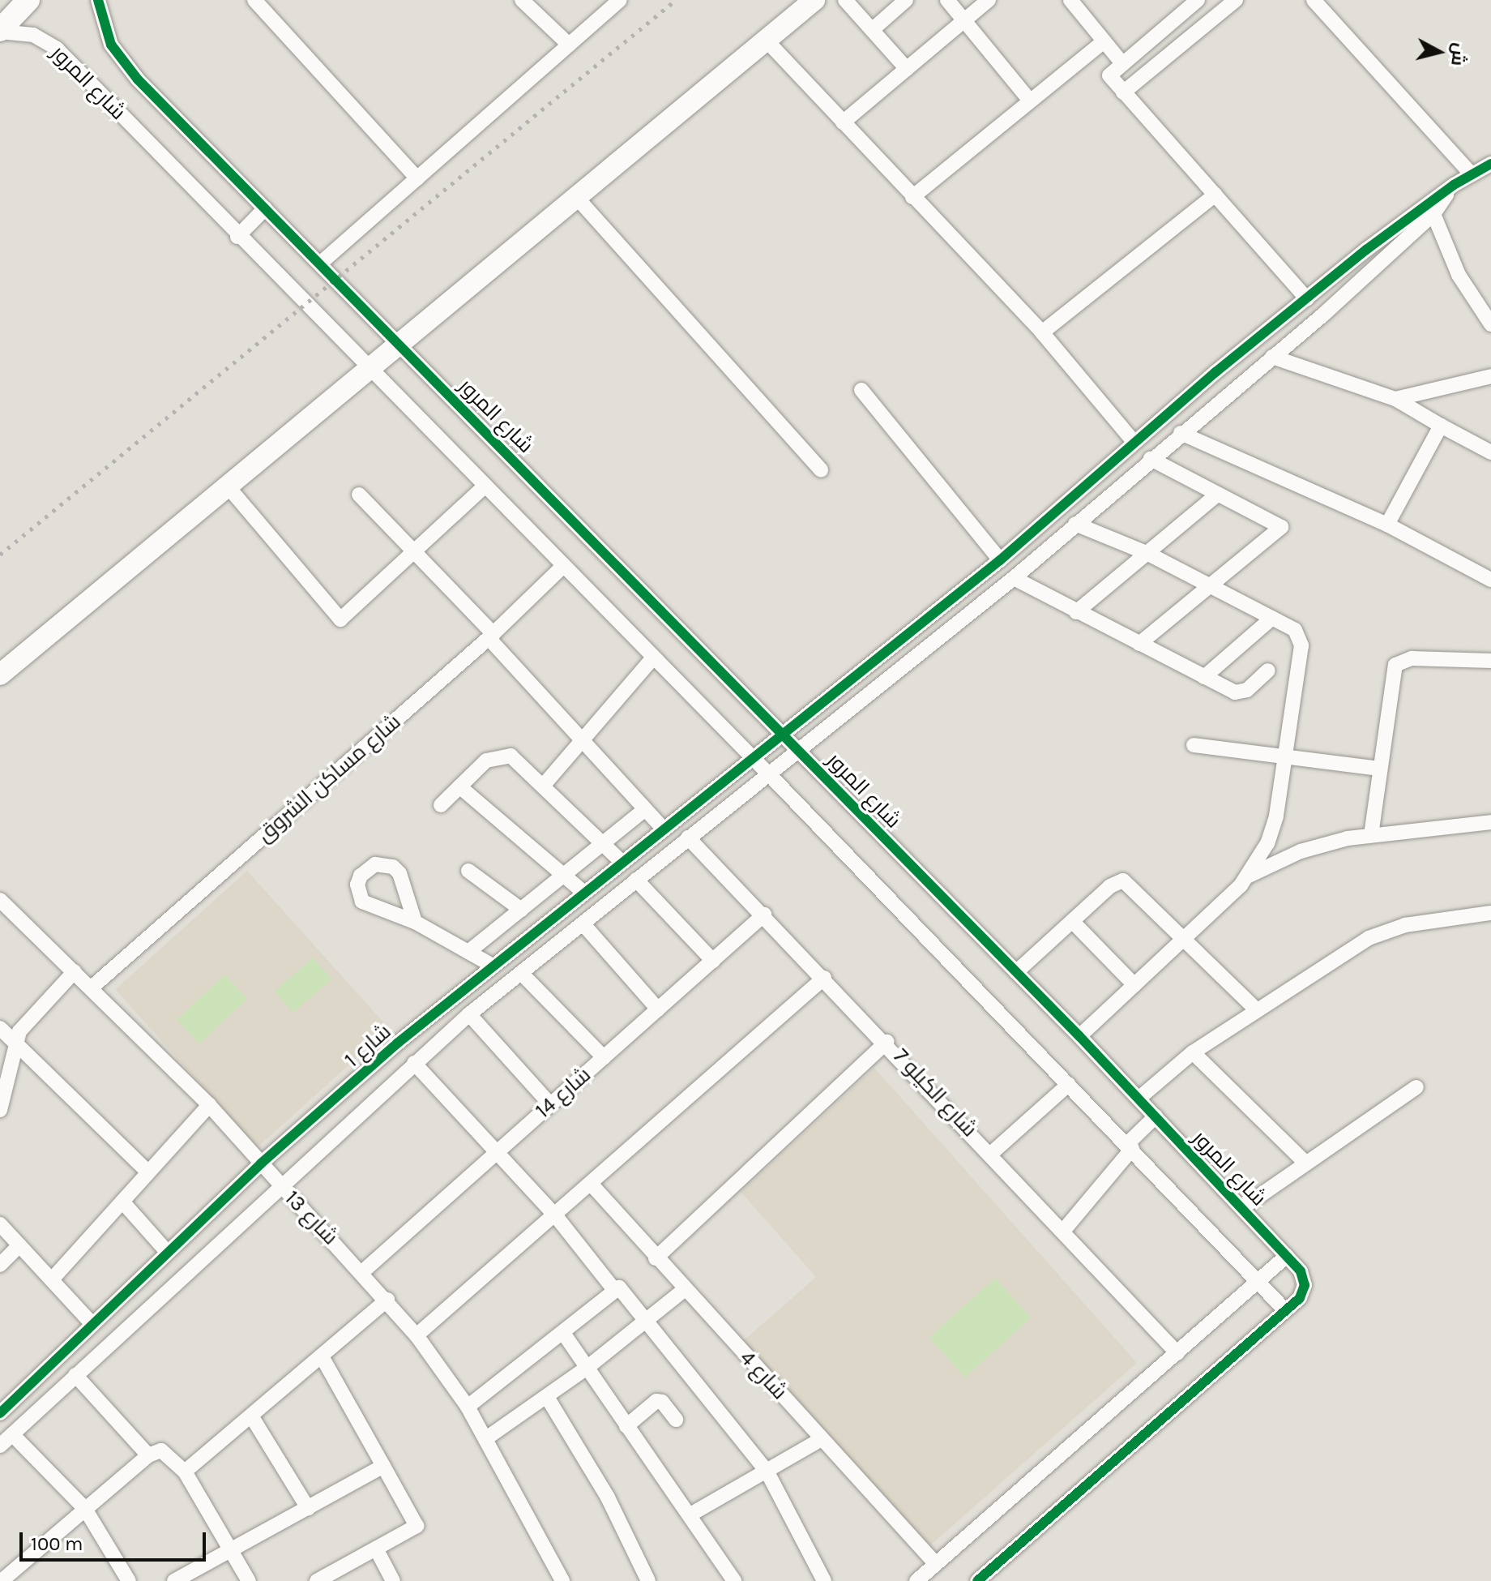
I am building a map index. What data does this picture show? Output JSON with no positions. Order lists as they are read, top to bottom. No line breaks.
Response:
{"streets":{"street":["شارع المرور","شارع مساكن الشروق","شارع 1","شارع 14","شارع الكيلو 7","شارع 13","شارع 4"]},"crossings":[["شارع المرور","شارع مساكن الشروق"],["شارع المرور","شارع 1"],["شارع مساكن الشروق","شارع 13"],["شارع 1","شارع الكيلو 7"],["شارع 1","شارع 13"],["شارع 14","شارع الكيلو 7"],["شارع 14","شارع 13"]],"scale_bar":"100 m","north":"right"}
